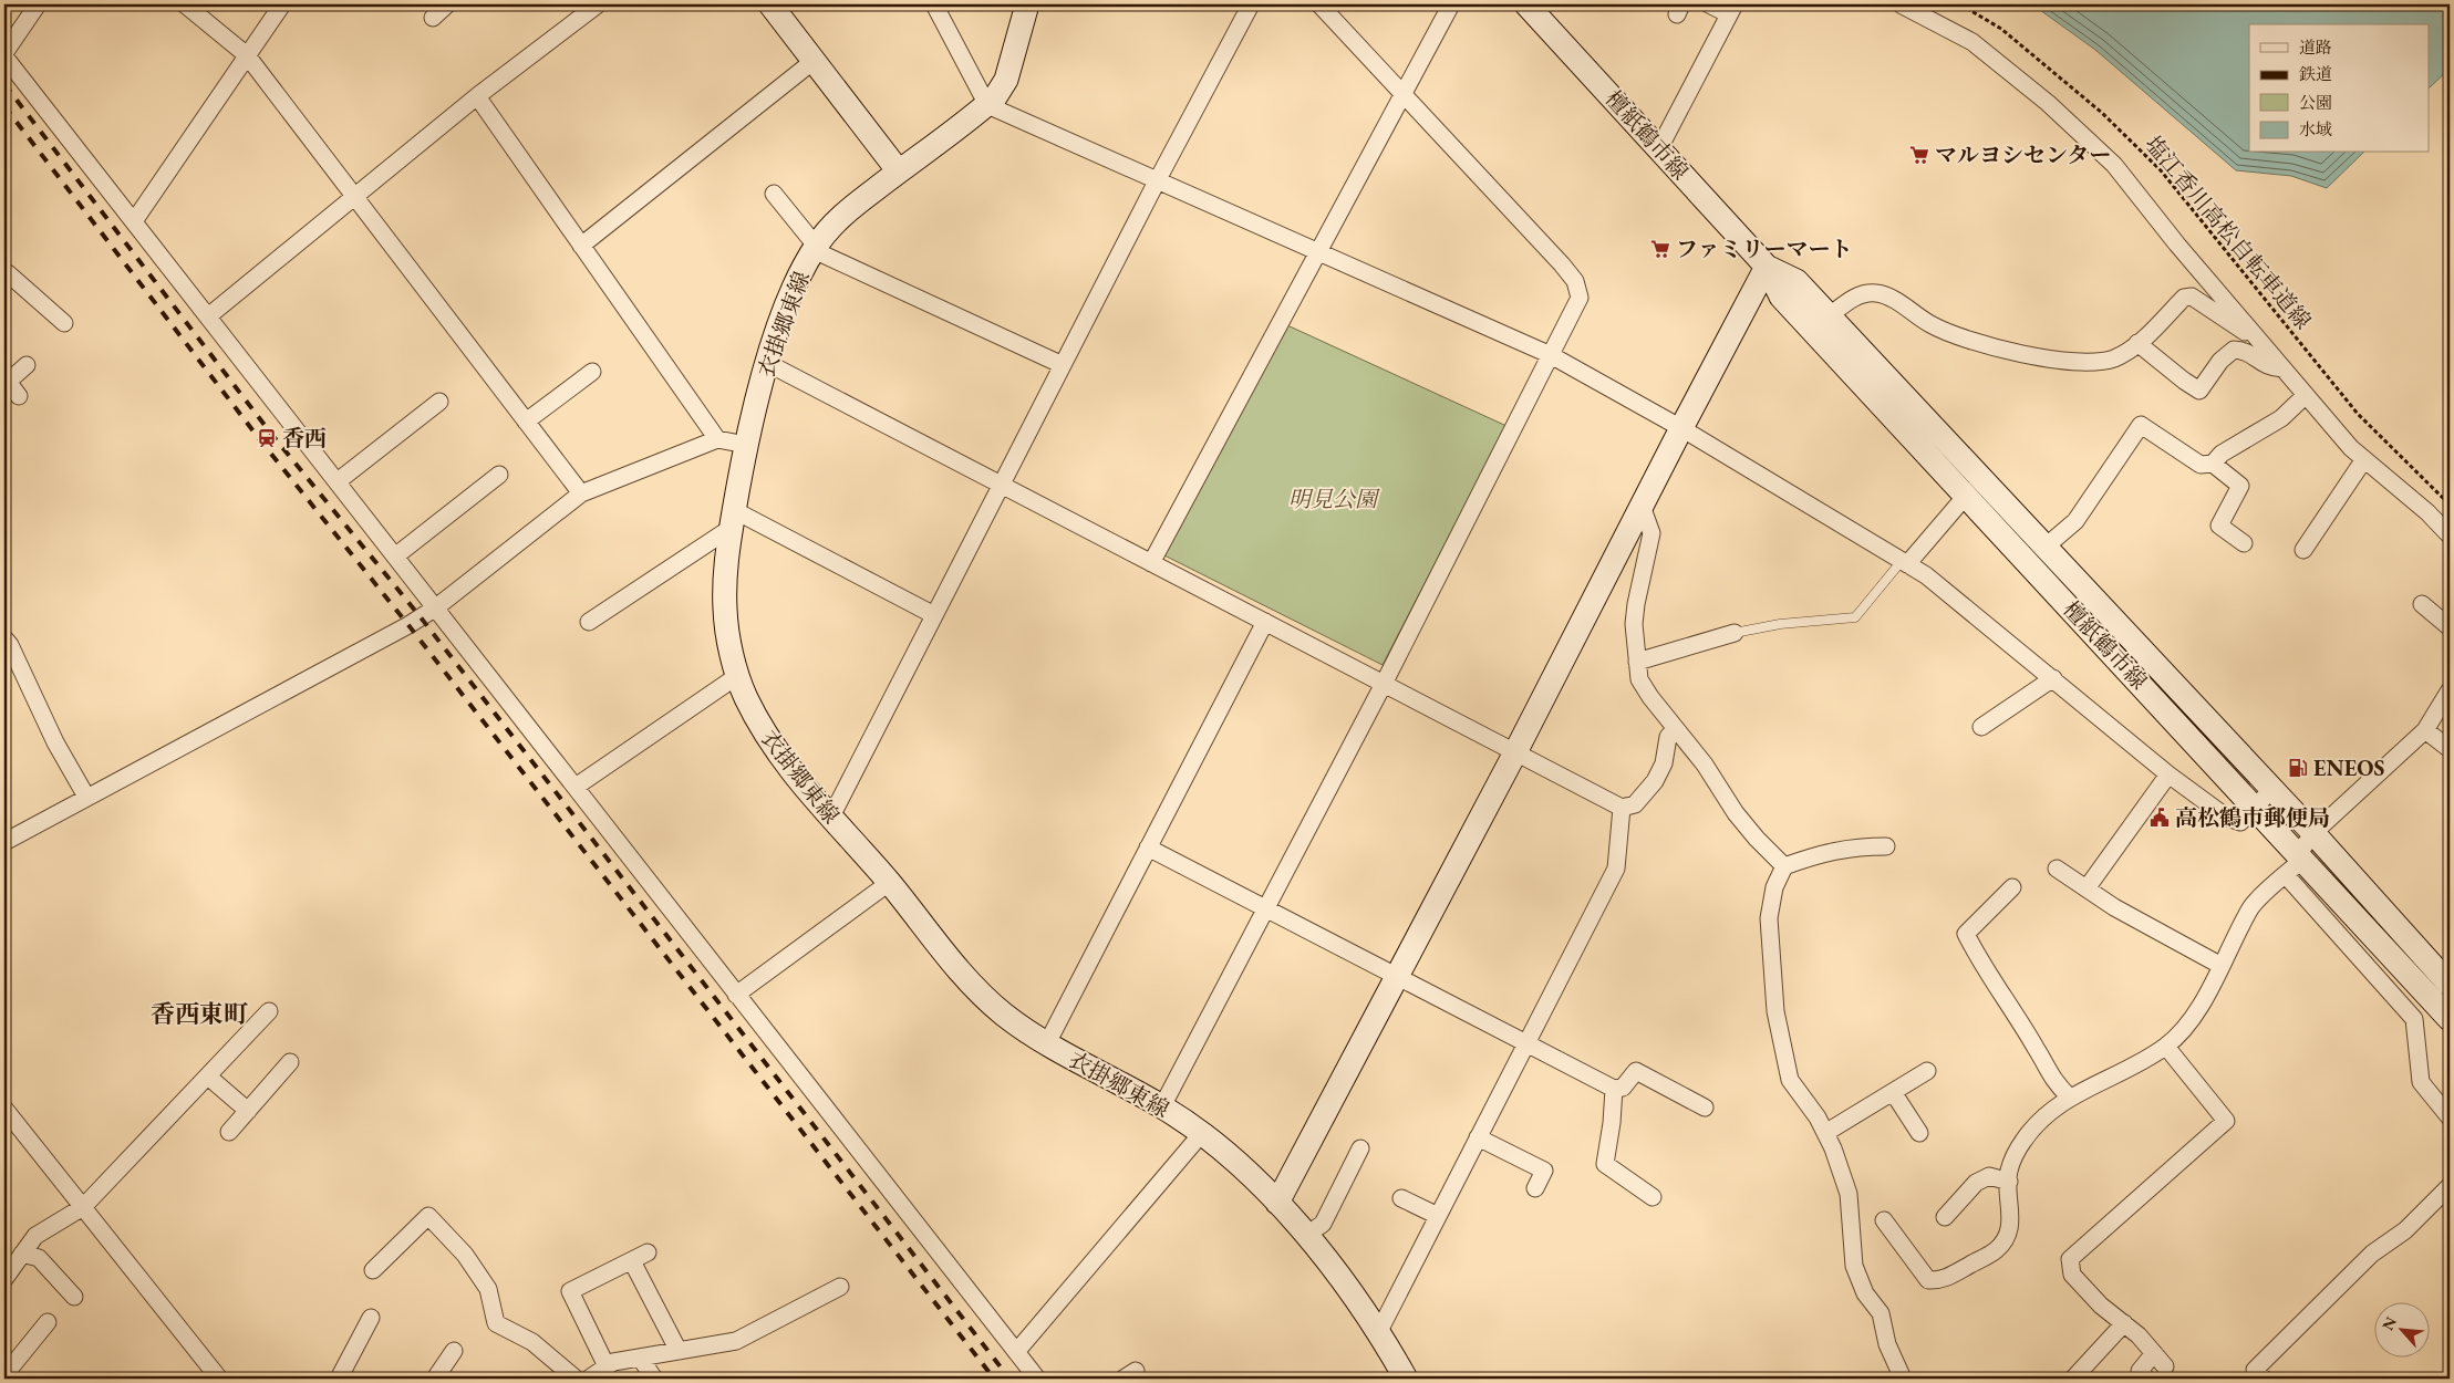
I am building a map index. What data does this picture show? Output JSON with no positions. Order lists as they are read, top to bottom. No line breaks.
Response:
{"streets":{"main road":["檀紙鶴市線","衣掛郷東線"],"path":["塩江香川高松自転車道線"]},"districts":["香西東町"],"parks":["明見公園"],"places":{"supermarket":["マルヨシセンター","ファミリーマート"],"station":["香西"],"fuel station":["ENEOS"],"public building":["高松鶴市郵便局"]},"legend":["道路","鉄道","公園","水域"],"north":"top left"}
